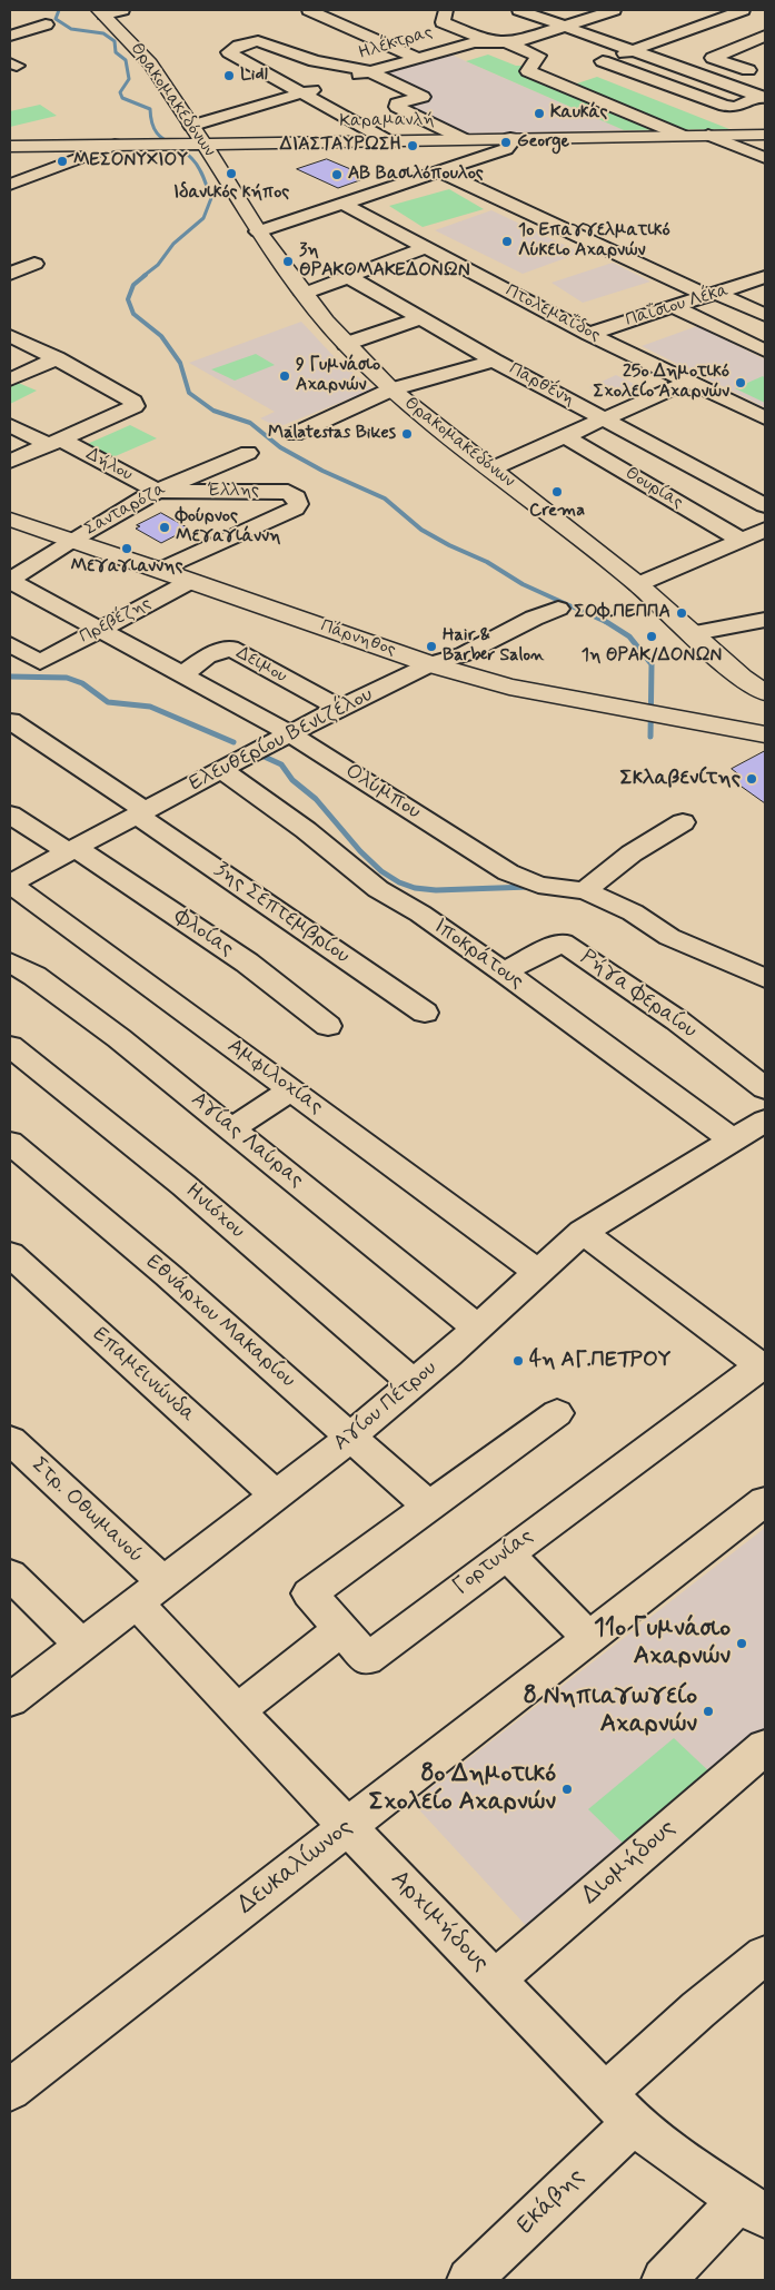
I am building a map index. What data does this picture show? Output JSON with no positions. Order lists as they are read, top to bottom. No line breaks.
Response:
{"streets":{"main road":["Θρακομακεδόνων","Καραμανλή","Πάρνηθος"],"street":["Ηλέκτρας","Παΐσιου Λέκα","Πτολεμαΐδος","Παρθένη","Δήλου","Θουρίας","Έλλης","Σανταρόζα","Πρεβέζης","Δειμου","Ελευθερίου Βενιζέλου","Ολύμπου","3ης Σεπτεμβρίου","Φλοίας","Ιποκράτους","Ρήγα Φεραίου","Αμφιλοχίας","Αγίας Λαύρας","Ηνιόχου","Εθνάρχου Μακαρίου","Επαμεινώνδα","Αγίου Πέτρου","Στρ. Οθωμανού","Γορτυνίας","Διομήδους","Δευκαλίωνος","Αρχιμήδους","Εκάβης"]},"crossings":[["Ηλέκτρας","Θρακομακεδόνων"],["Θρακομακεδόνων","Καραμανλή"],["Παΐσιου Λέκα","Πτολεμαΐδος"],["Δήλου","Έλλης"],["Δήλου","Σανταρόζα"],["Έλλης","Σανταρόζα"],["Έλλης","Πάρνηθος"],["Σανταρόζα","Πάρνηθος"],["Σανταρόζα","Ολύμπου"],["Πρεβέζης","Πάρνηθος"],["Πρεβέζης","Ολύμπου"],["Πάρνηθος","Ελευθερίου Βενιζέλου"],["Δειμου","Ελευθερίου Βενιζέλου"],["Δειμου","Ολύμπου"],["Ελευθερίου Βενιζέλου","Ολύμπου"],["Ελευθερίου Βενιζέλου","3ης Σεπτεμβρίου"],["Ελευθερίου Βενιζέλου","Φλοίας"],["Ελευθερίου Βενιζέλου","Ιποκράτους"],["Ελευθερίου Βενιζέλου","Αμφιλοχίας"],["Ιποκράτους","Ρήγα Φεραίου"],["Ιποκράτους","Αγίου Πέτρου"],["Αμφιλοχίας","Αγίου Πέτρου"],["Αγίας Λαύρας","Αγίου Πέτρου"],["Ηνιόχου","Αγίου Πέτρου"],["Εθνάρχου Μακαρίου","Αγίου Πέτρου"],["Επαμεινώνδα","Αγίου Πέτρου"],["Αγίου Πέτρου","Στρ. Οθωμανού"],["Αγίου Πέτρου","Αρχιμήδους"],["Στρ. Οθωμανού","Αρχιμήδους"],["Διομήδους","Αρχιμήδους"],["Δευκαλίωνος","Αρχιμήδους"],["Αρχιμήδους","Εκάβης"]],"places":["Lidl","Καυκάς","George","ΔΙΑΣΤΑΥΡΩΣΗ","ΜΕΣΟΝΥΧΙΟΥ","Ιδανικός κήπος","ΑΒ Βασιλόπουλος","1ο Επαγγελματικό Λύκειο Αχαρνών","3η ΘΡΑΚΟΜΑΚΕΔΟΝΩΝ","9 Γυμνάσιο Αχαρνών","25ο Δημοτικό Σχολείο Αχαρνών","Malatestas Bikes","Crema","Φούρνος Μεγαγιάννη","Μεγαγιαννης","ΣΟΦ.ΠΕΠΠΑ","1η ΘΡΑΚ/ΔΟΝΩΝ","Hair & Barber Salon","Σκλαβενίτης","4η ΑΓ.ΠΕΤΡΟΥ","11ο Γυμνάσιο Αχαρνών","8 Νηπιαγωγείο Αχαρνών","8ο Δημοτικό Σχολείο Αχαρνών"]}
